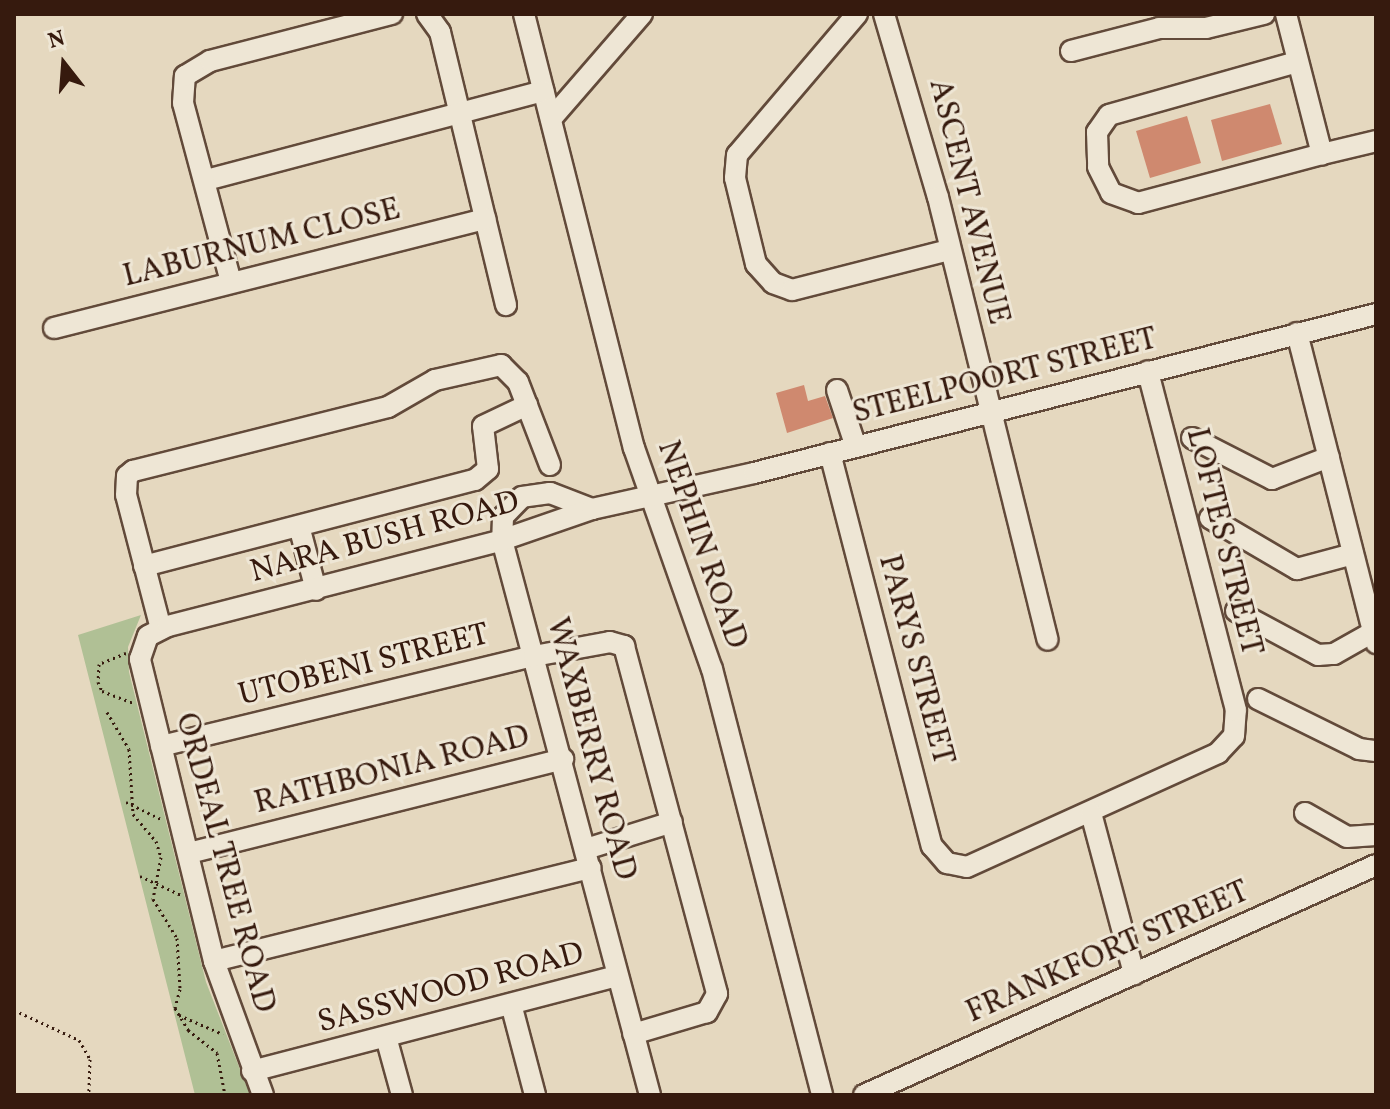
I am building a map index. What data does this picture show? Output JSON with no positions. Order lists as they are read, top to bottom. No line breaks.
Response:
{"streets":{"street":["ASCENT AVENUE","LABURNUM CLOSE","STEELPOORT STREET","NARA BUSH ROAD","LOFTES STREET","NEPHIN ROAD","PARYS STREET","UTOBENI STREET","WAXBERRY ROAD","RATHBONIA ROAD","ORDEAL TREE ROAD","FRANKFORT STREET","SASSWOOD ROAD"]},"crossings":[["ASCENT AVENUE","STEELPOORT STREET"],["STEELPOORT STREET","NARA BUSH ROAD"],["STEELPOORT STREET","LOFTES STREET"],["STEELPOORT STREET","NEPHIN ROAD"],["STEELPOORT STREET","PARYS STREET"],["NARA BUSH ROAD","NEPHIN ROAD"],["NARA BUSH ROAD","WAXBERRY ROAD"],["NARA BUSH ROAD","ORDEAL TREE ROAD"],["LOFTES STREET","PARYS STREET"],["UTOBENI STREET","WAXBERRY ROAD"],["UTOBENI STREET","ORDEAL TREE ROAD"],["WAXBERRY ROAD","RATHBONIA ROAD"],["WAXBERRY ROAD","SASSWOOD ROAD"],["RATHBONIA ROAD","ORDEAL TREE ROAD"],["ORDEAL TREE ROAD","SASSWOOD ROAD"]],"north":"top"}
